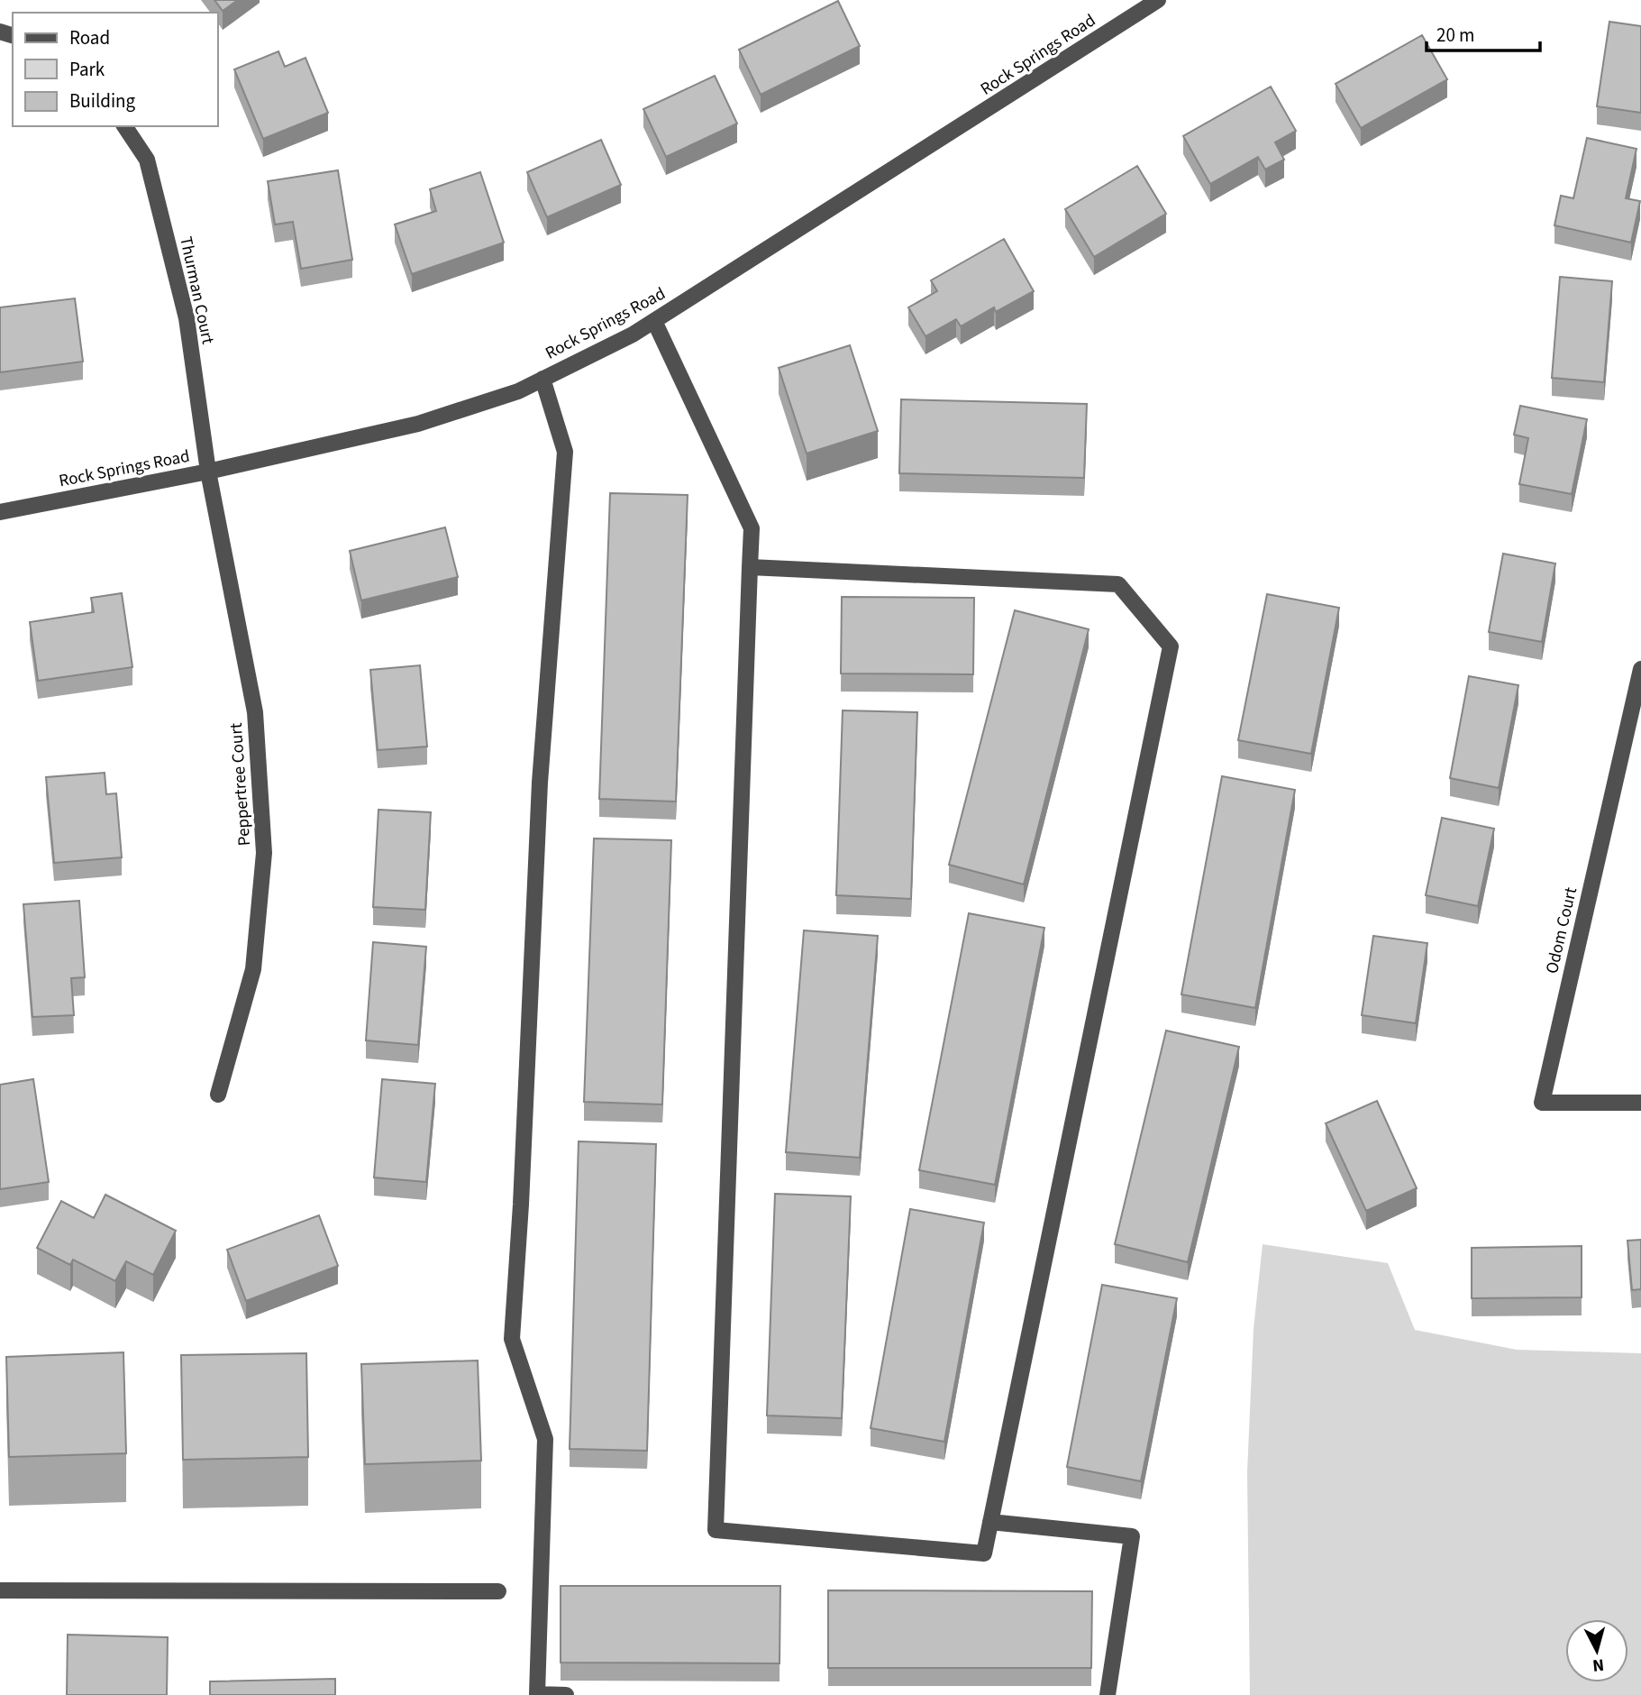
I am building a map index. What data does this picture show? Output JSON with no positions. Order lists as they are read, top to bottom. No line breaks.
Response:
{"streets":{"street":["Rock Springs Road","Thurman Court","Peppertree Court","Odom Court"]},"crossings":[["Rock Springs Road","Thurman Court"],["Rock Springs Road","Peppertree Court"],["Thurman Court","Peppertree Court"]],"legend":["Road","Park","Building"],"scale_bar":"20 m","north":"bottom"}
